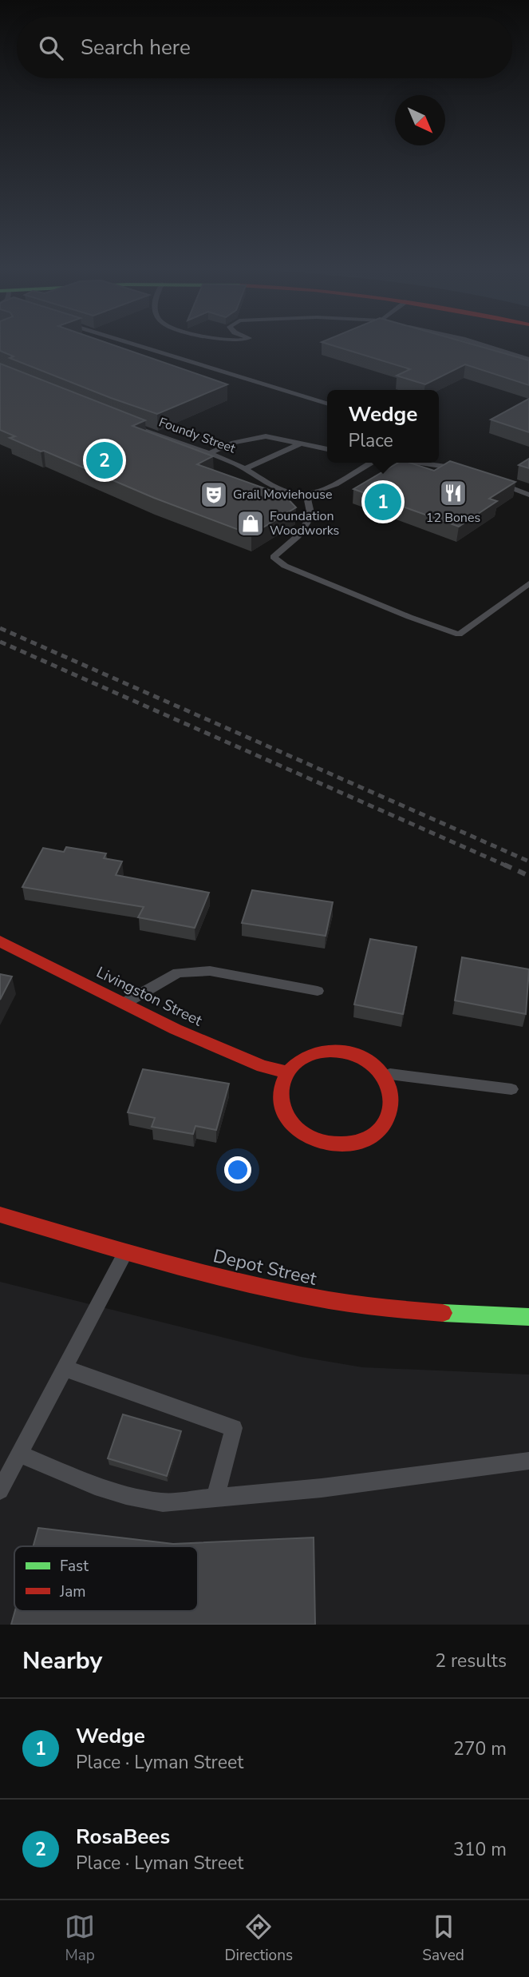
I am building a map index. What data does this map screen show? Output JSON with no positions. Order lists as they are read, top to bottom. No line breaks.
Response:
{"streets":{"main road":["Livingston Street","Depot Street"],"lane":["Foundy Street"]},"places":{"restaurant":["12 Bones"],"theatre":["Grail Moviehouse"],"shop":["Foundation Woodworks"]},"legend":["Fast","Jam"],"north":"bottom right","page":{"search":"Search here","popup":["Wedge","Place"],"pins":["2","1"],"heading":["Nearby","2 results"],"list":[{"mark":"1","name":"Wedge","note":"Place · Lyman Street","value":"270 m"},{"mark":"2","name":"RosaBees","note":"Place · Lyman Street","value":"310 m"}],"nav":["Map","Directions","Saved"]}}
